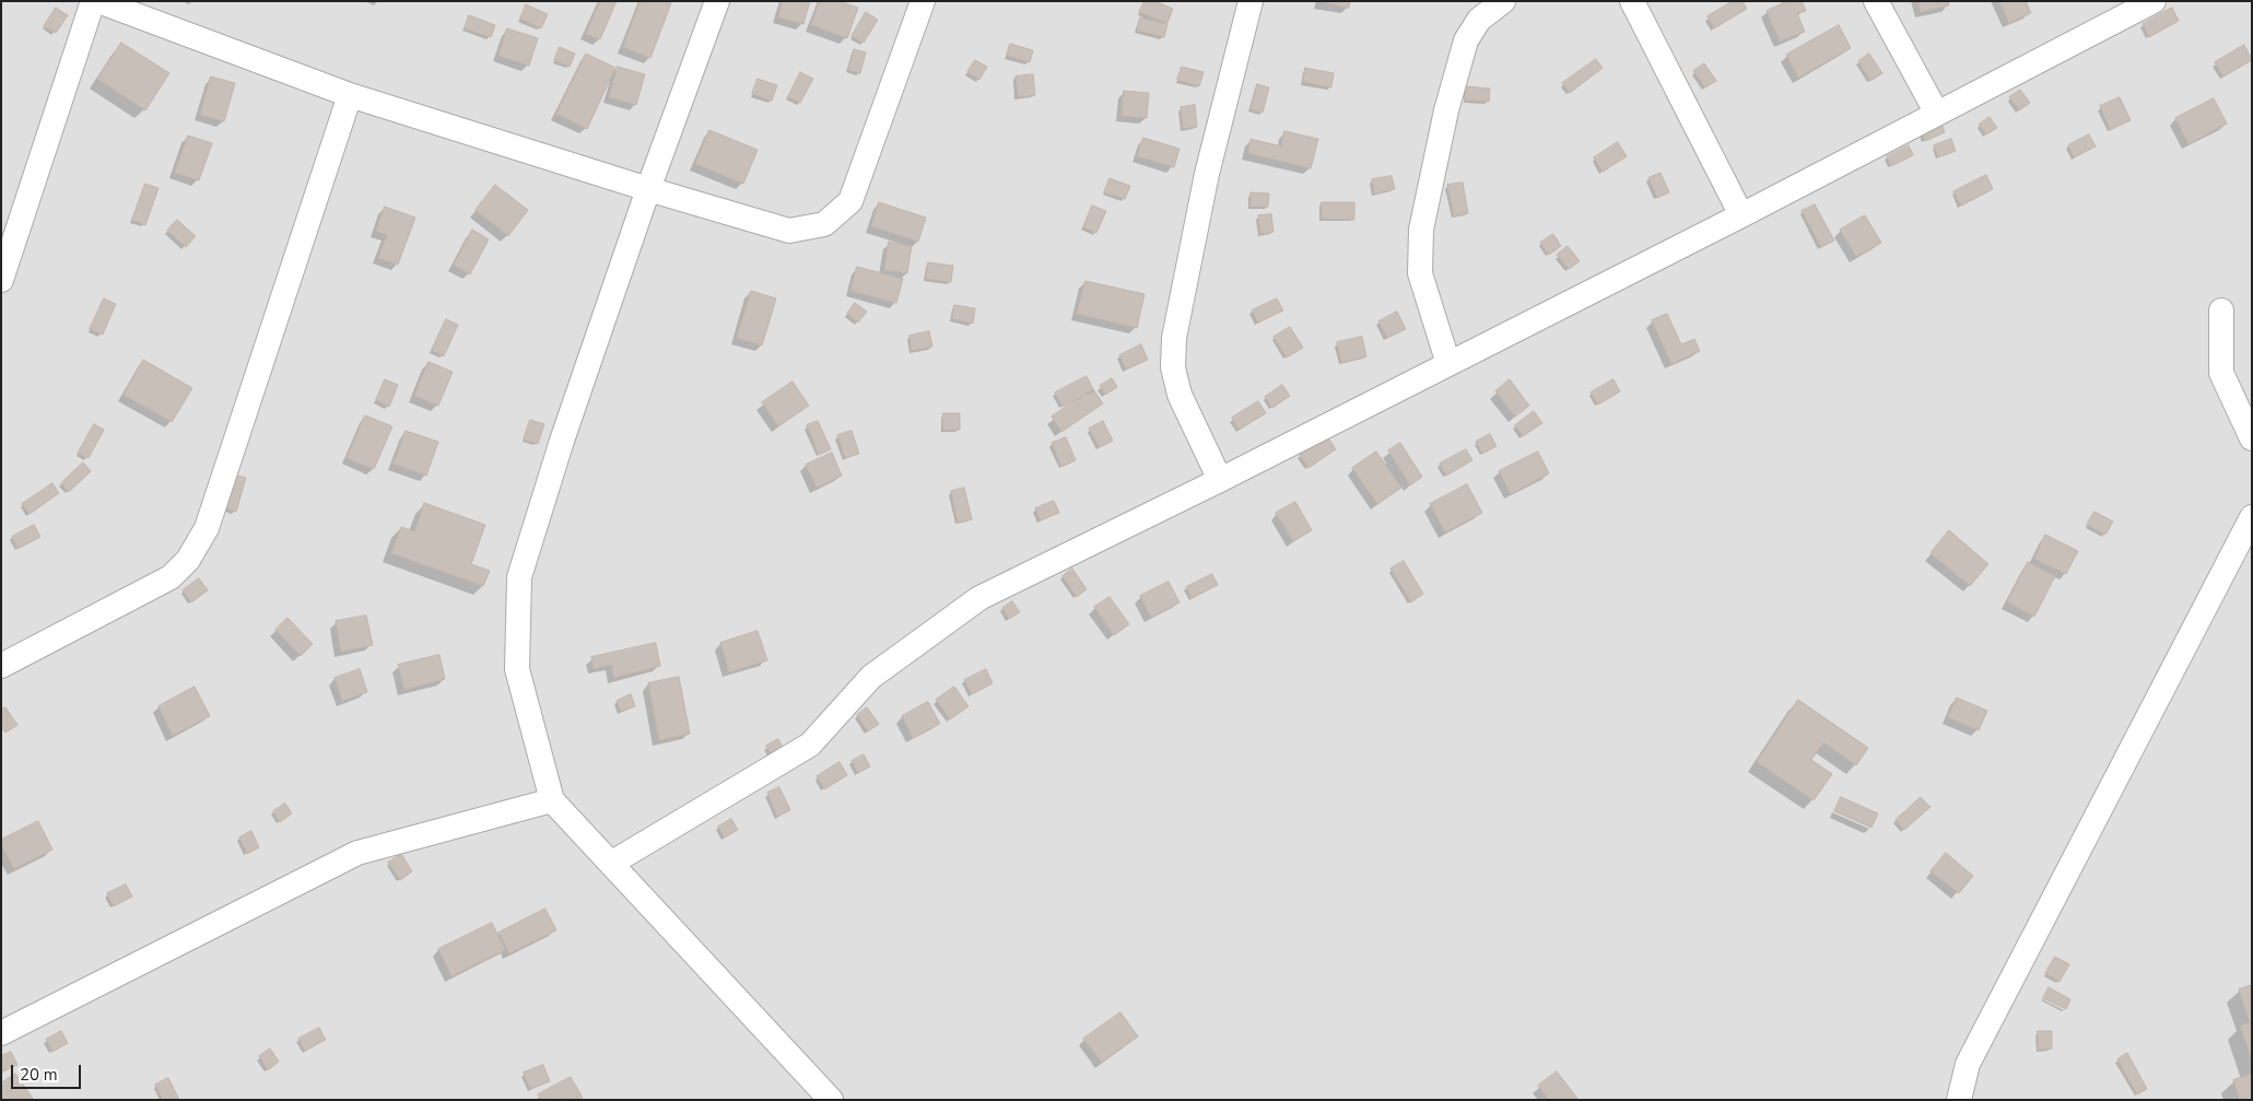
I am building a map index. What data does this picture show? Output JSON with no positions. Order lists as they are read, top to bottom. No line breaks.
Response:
{"scale_bar":"20 m"}
